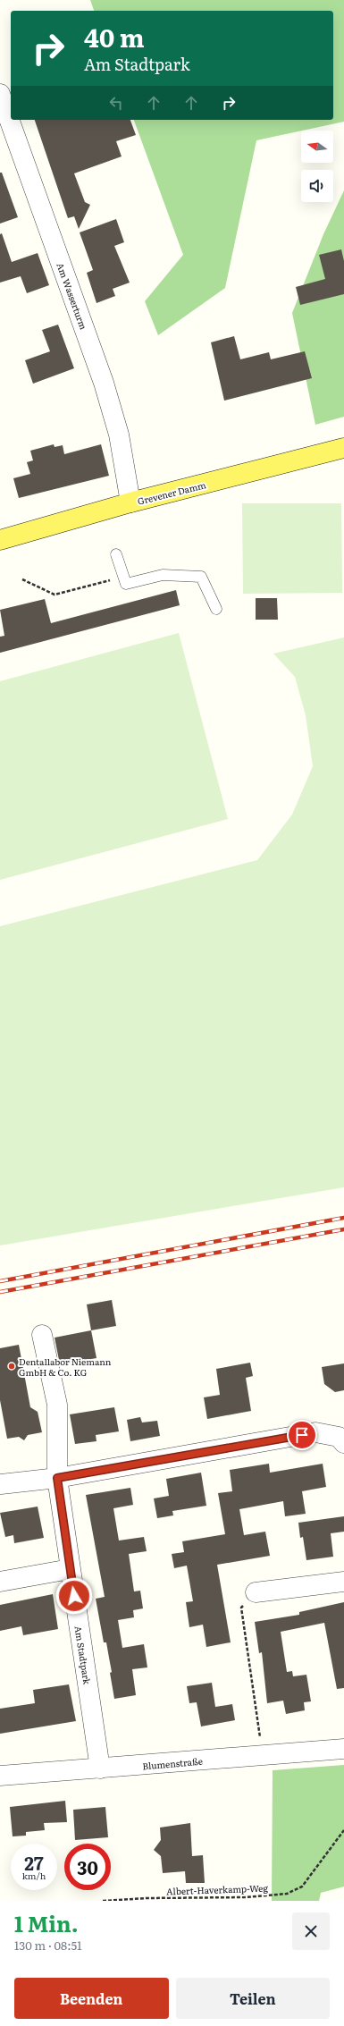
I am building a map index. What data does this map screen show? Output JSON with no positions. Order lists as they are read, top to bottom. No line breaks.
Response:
{"streets":{"main road":["Grevener Damm"],"street":["Am Wasserturm","Am Stadtpark","Blumenstraße"],"path":["Albert-Haverkamp-Weg"]},"crossings":[["Am Wasserturm","Grevener Damm"],["Am Stadtpark","Blumenstraße"]],"places":["Dentallabor Niemann GmbH & Co. KG"],"north":"left","page":{"turn":["40 m","Am Stadtpark"],"speed":"27 km/h","limit":"30","heading":["1 Min.","130 m · 08:51"],"buttons":["Beenden","Teilen"]}}
